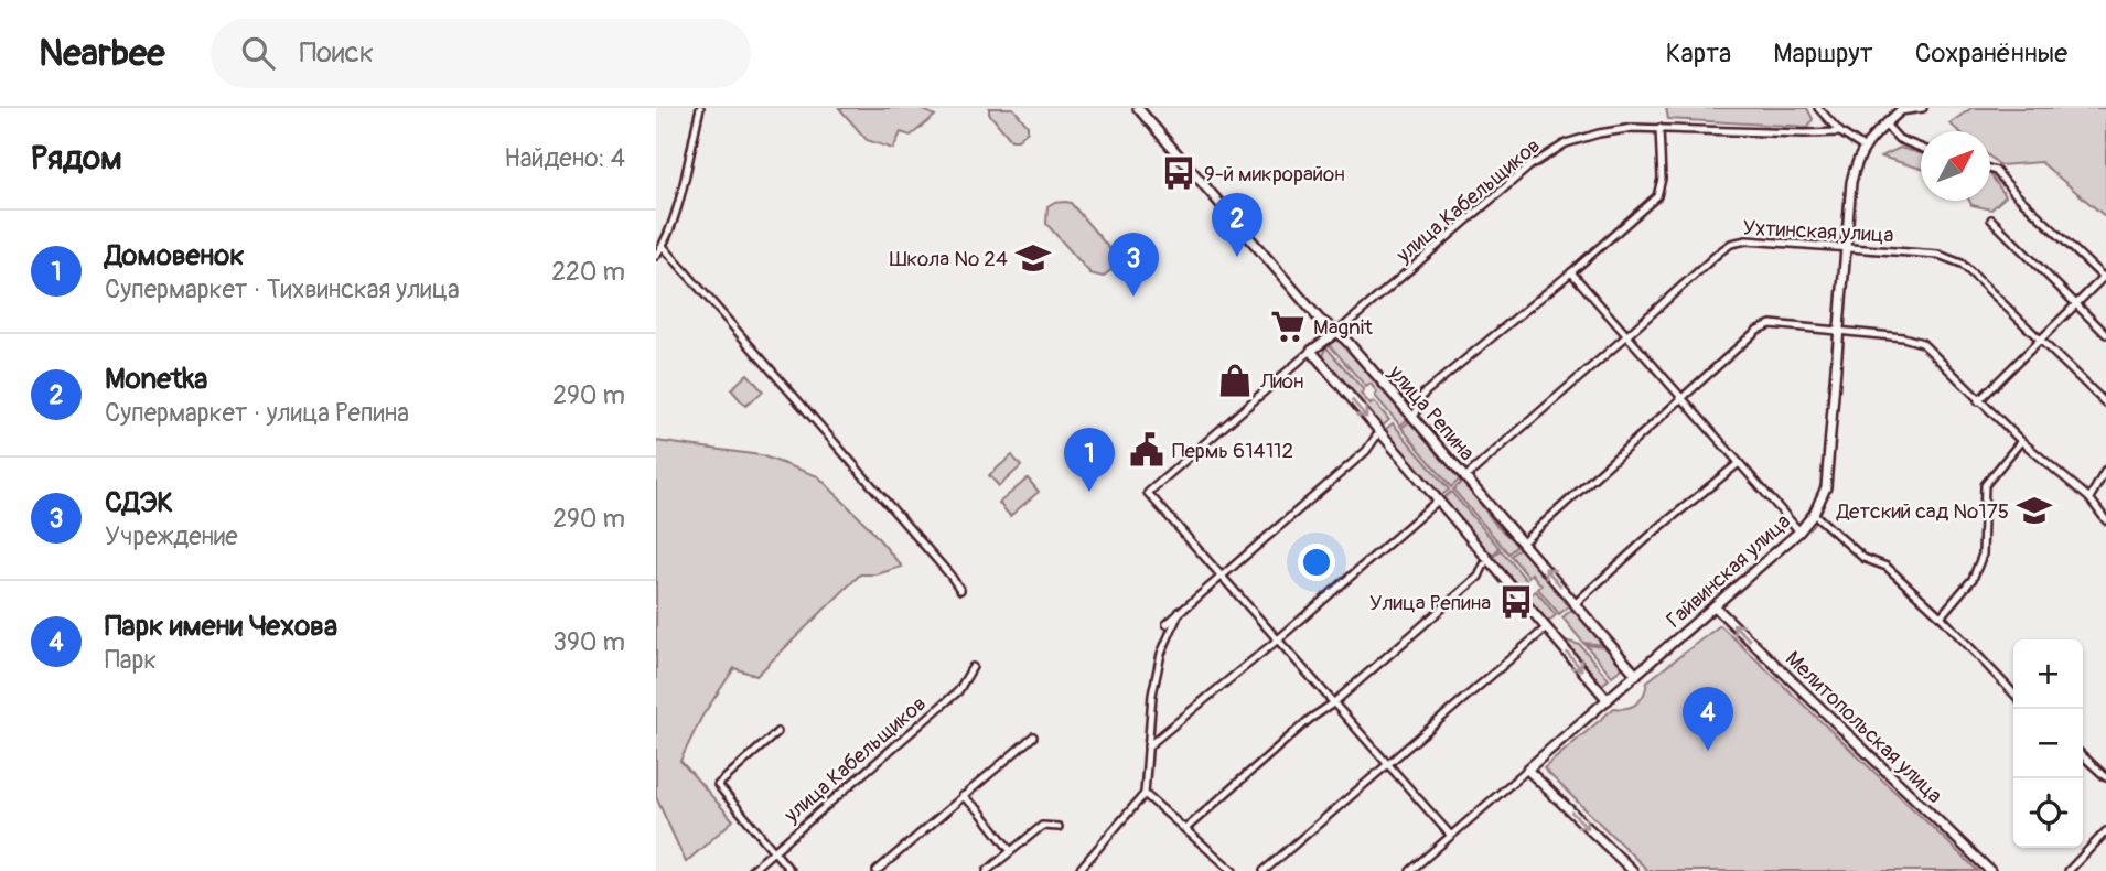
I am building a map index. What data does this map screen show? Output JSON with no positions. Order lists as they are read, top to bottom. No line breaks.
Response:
{"streets":{"main road":["улица Кабельщиков","улица Репина","Гайвинская улица","Мелитопольская улица"],"street":["Ухтинская улица"]},"crossings":[["улица Кабельщиков","улица Репина"],["Ухтинская улица","улица Репина"],["Ухтинская улица","Гайвинская улица"],["улица Репина","Гайвинская улица"],["Гайвинская улица","Мелитопольская улица"]],"one_way":["Мелитопольская улица"],"places":{"bus stop":["9-й микрорайон","Улица Репина"],"school or university":["Школа № 24","Детский сад №175"],"supermarket":["Magnit"],"shop":["Лион"],"public building":["Пермь 614112"]},"north":"top right","page":{"header":"Nearbee","search":"Поиск","nav":["Карта","Маршрут","Сохранённые"],"heading":["Рядом","Найдено: 4"],"pins":["2","3","1","4"],"list":[{"mark":"1","name":"Домовенок","note":"Супермаркет · Тихвинская улица","value":"220 m"},{"mark":"2","name":"Monetka","note":"Супермаркет · улица Репина","value":"290 m"},{"mark":"3","name":"СДЭК","note":"Учреждение","value":"290 m"},{"mark":"4","name":"Парк имени Чехова","note":"Парк","value":"390 m"}],"map_buttons":["+","−"]}}
